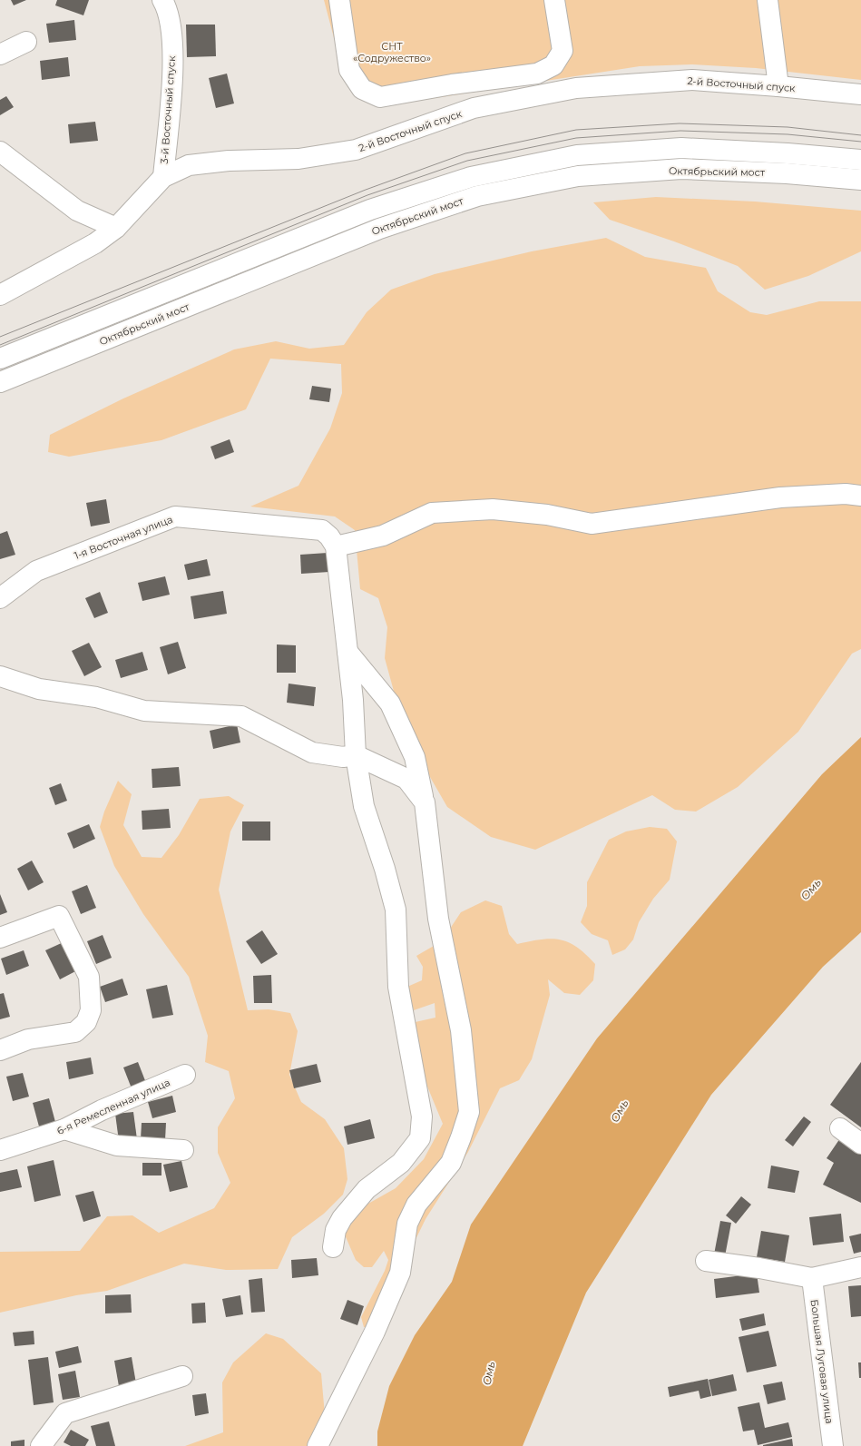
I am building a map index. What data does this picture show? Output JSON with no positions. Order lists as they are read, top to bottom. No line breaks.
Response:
{"streets":{"street":["2-й Восточный спуск","3-й Восточный спуск","Октябрьский мост","1-я Восточная улица","6-я Ремесленная улица","Большая Луговая улица"]},"crossings":[["2-й Восточный спуск","3-й Восточный спуск"]],"water":["Омь"],"parks":["СНТ «Содружество»"]}
